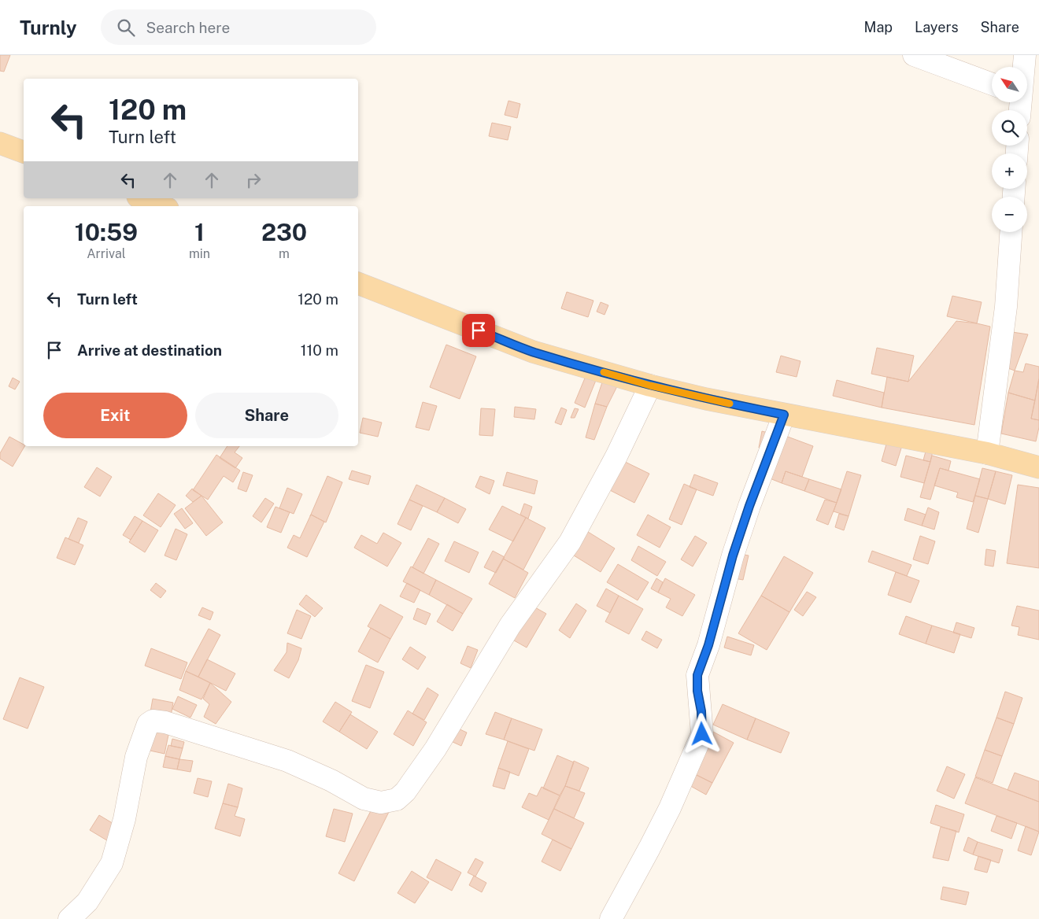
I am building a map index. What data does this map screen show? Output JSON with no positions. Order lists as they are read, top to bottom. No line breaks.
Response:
{"north":"top left","page":{"header":"Turnly","search":"Search here","nav":["Map","Layers","Share"],"map_buttons":["+","−"],"turn":["120 m","Turn left"],"eta":["10:59","Arrival","1","min","230","m"],"list":[{"name":"Turn left","value":"120 m"},{"name":"Arrive at destination","value":"110 m"}],"buttons":["Exit","Share"]}}
